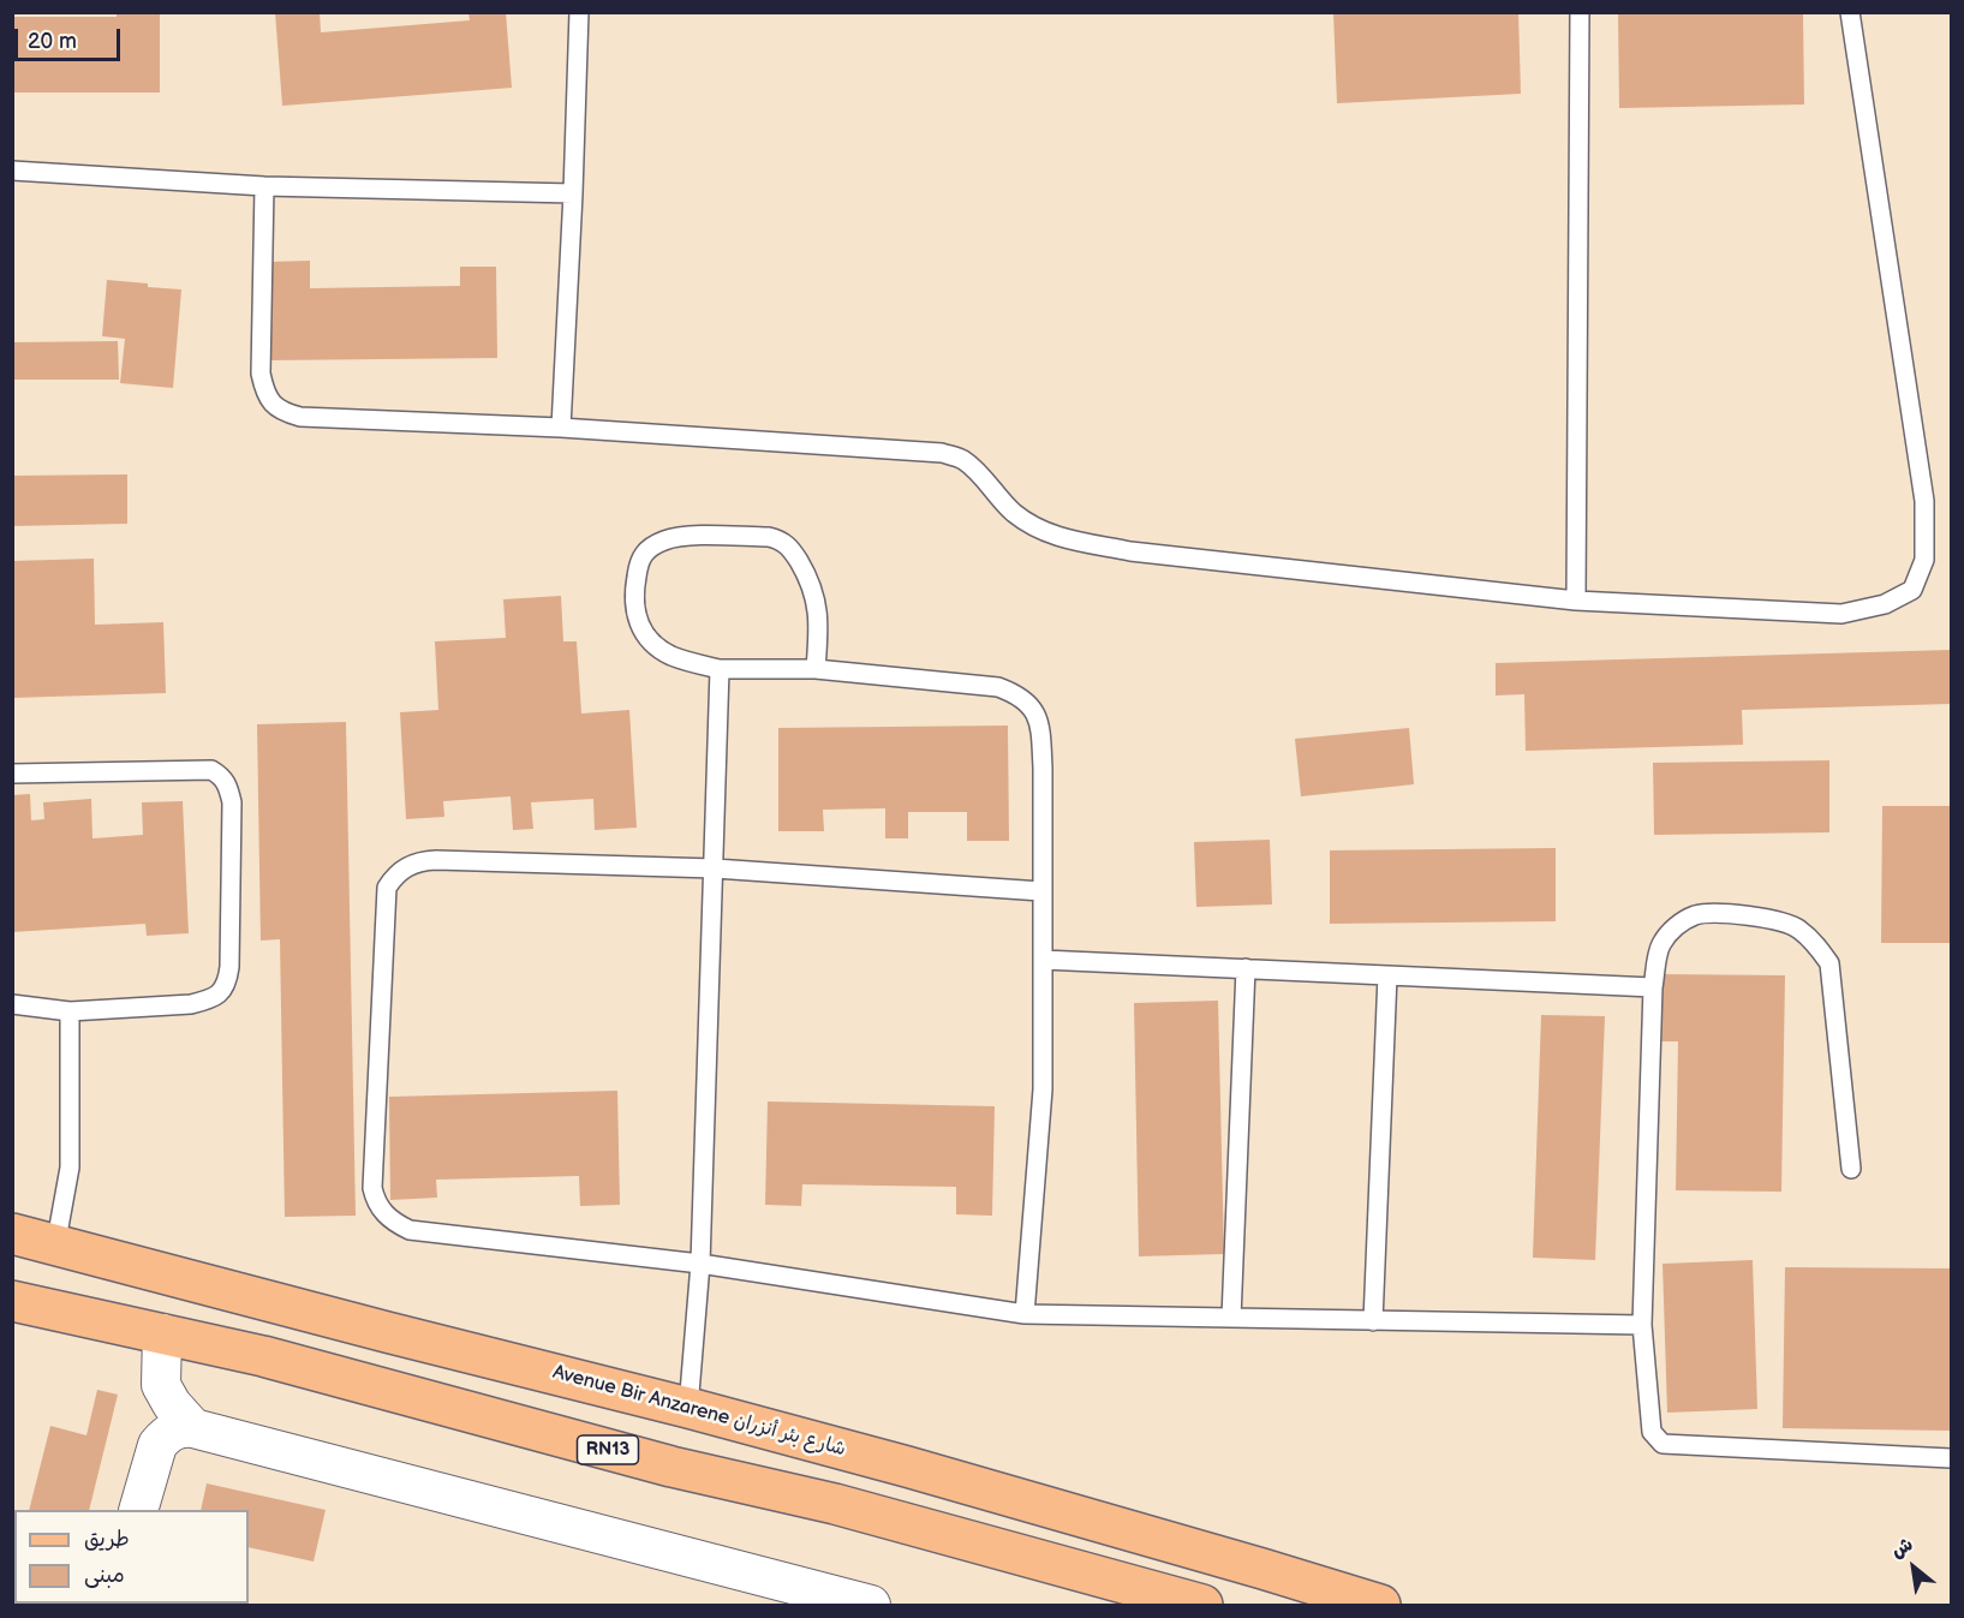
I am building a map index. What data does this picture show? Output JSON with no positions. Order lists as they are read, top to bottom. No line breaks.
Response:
{"streets":{"main road":["Avenue Bir Anzarene شارع بئر أنزران","RN13"]},"legend":["طريق","مبنى"],"scale_bar":"20 m","north":"top left"}
